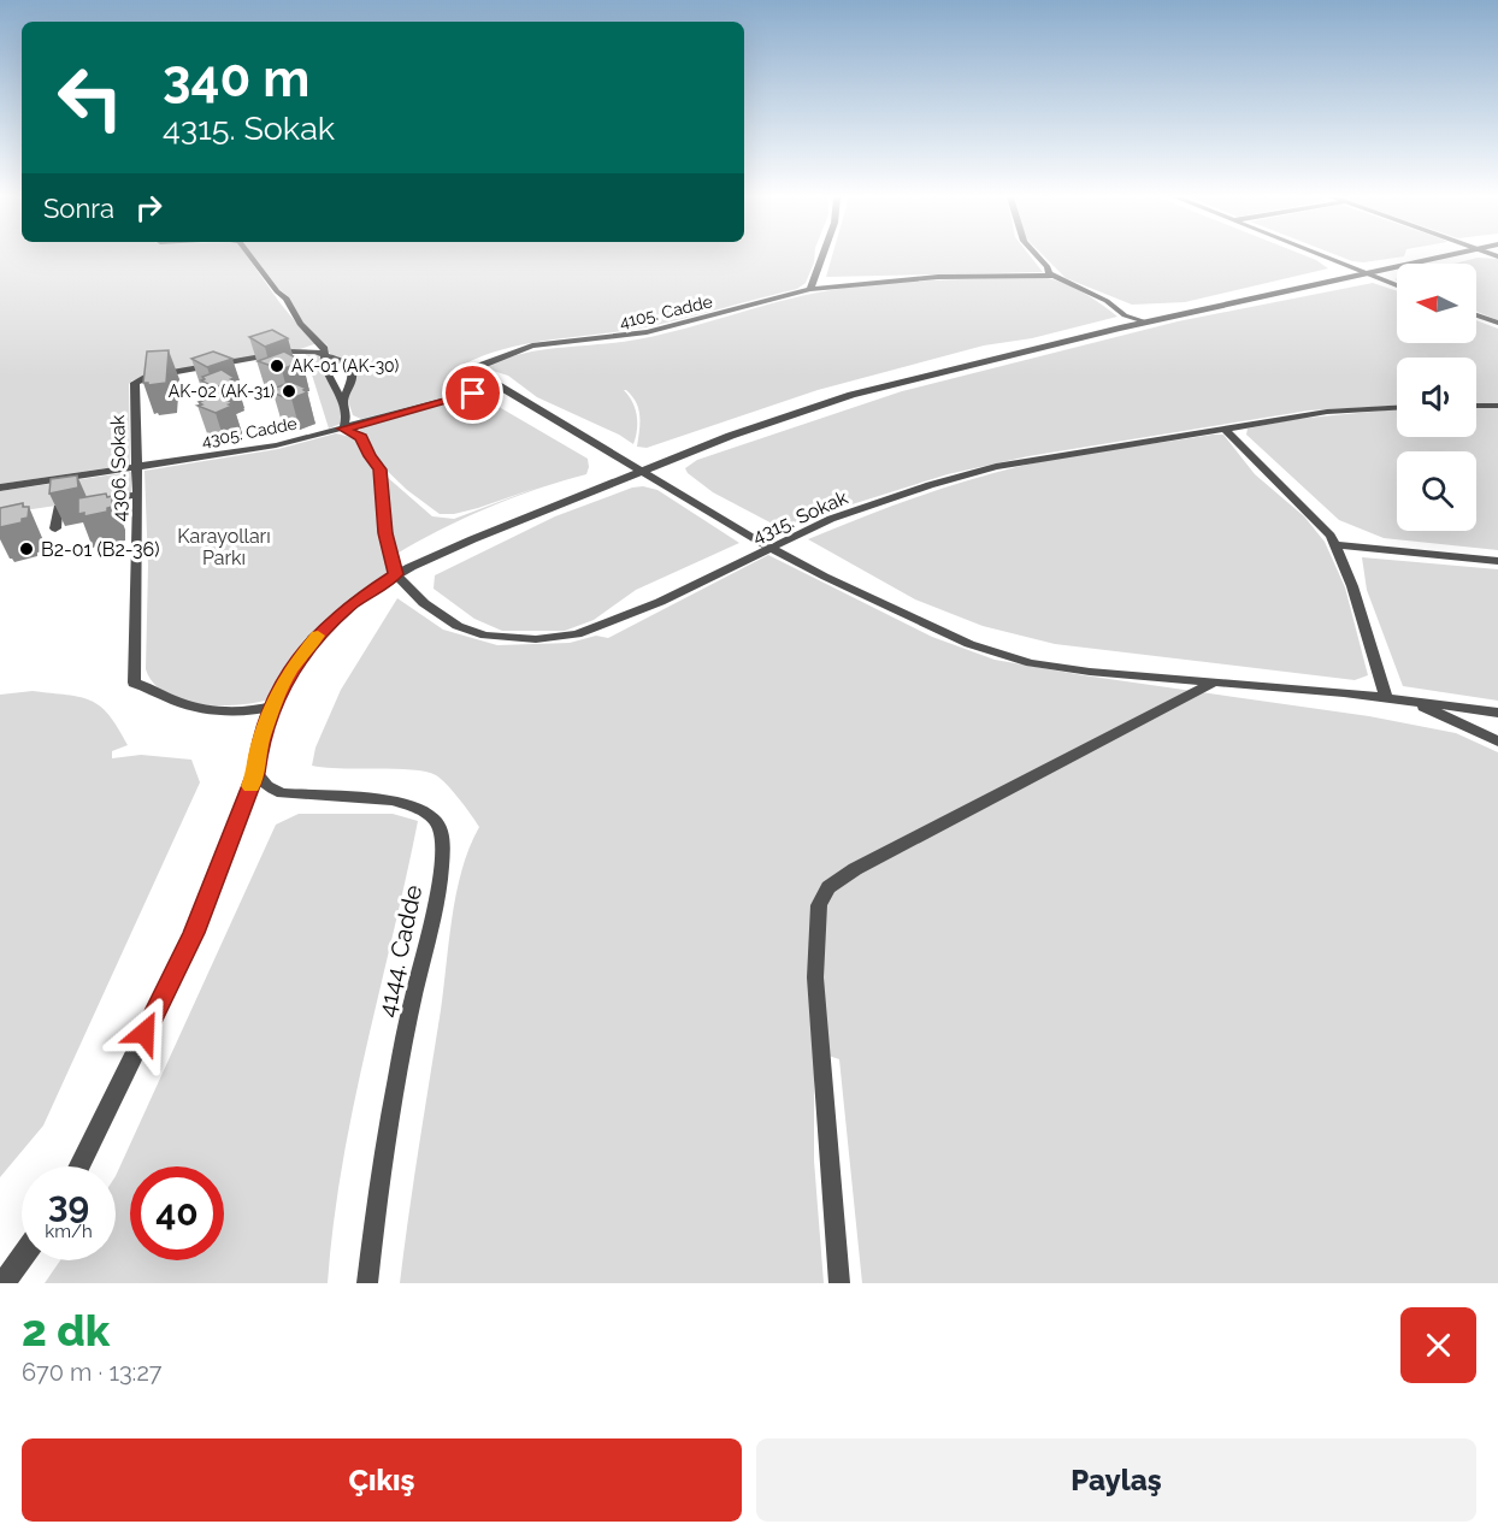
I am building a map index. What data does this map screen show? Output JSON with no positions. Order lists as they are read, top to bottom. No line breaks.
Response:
{"streets":{"street":["4105. Cadde","4305. Cadde","4306. Sokak","4315. Sokak","4144. Cadde"]},"crossings":[["4105. Cadde","4305. Cadde"],["4305. Cadde","4306. Sokak"]],"parks":["Karayolları Parkı"],"places":["AK-01 (AK-30)","AK-02 (AK-31)","B2-01 (B2-36)"],"north":"left","page":{"turn":["340 m","4315. Sokak"],"then":"Sonra","speed":"39 km/h","limit":"40","heading":["2 dk","670 m · 13:27"],"buttons":["Çıkış","Paylaş"]}}
